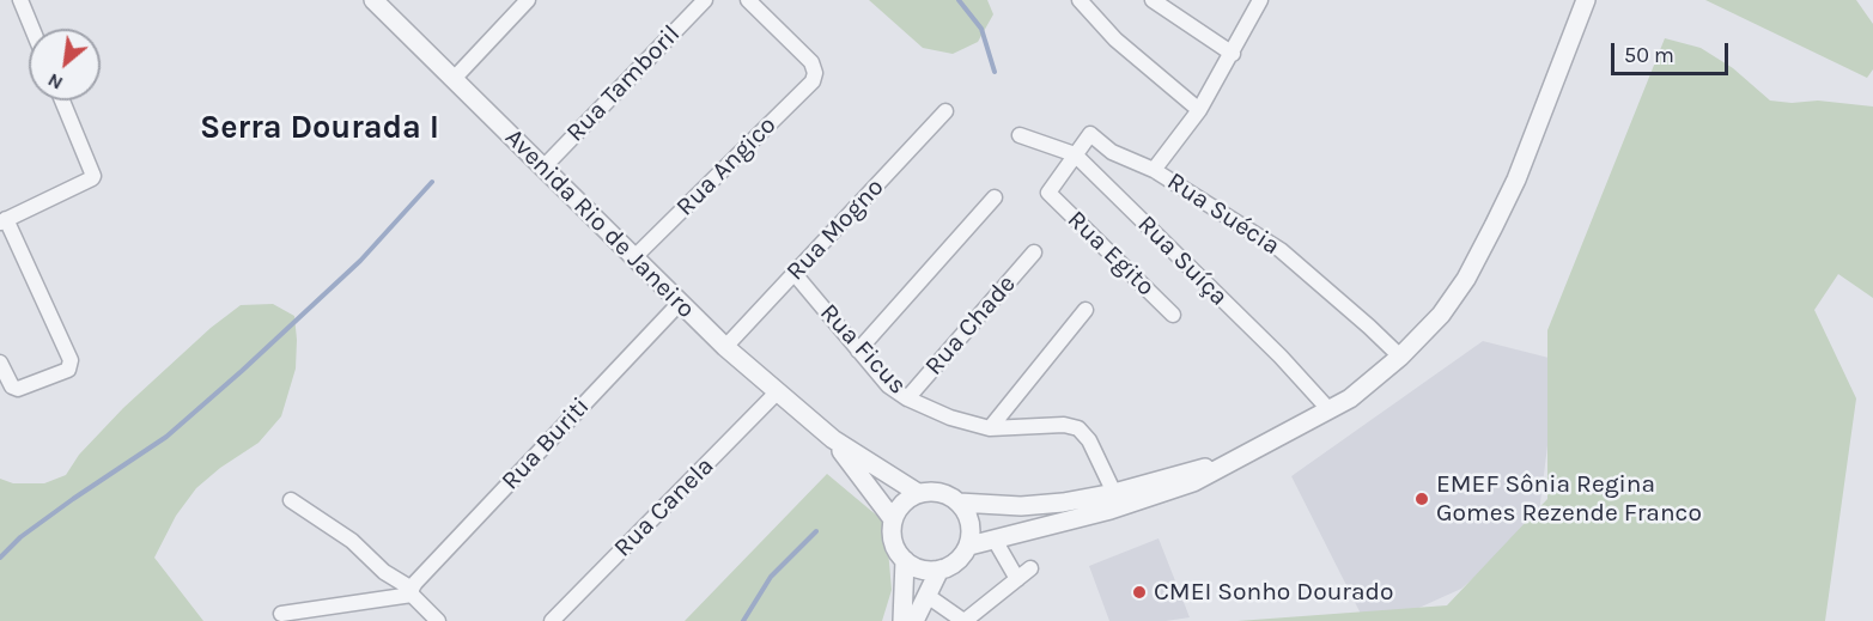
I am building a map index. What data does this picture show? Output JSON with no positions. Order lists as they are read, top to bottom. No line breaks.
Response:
{"streets":{"street":["Rua Tamboril","Rua Angico","Rua Suécia","Avenida Rio de Janeiro","Rua Mogno","Rua Egito","Rua Suíça","Rua Chade","Rua Ficus","Rua Buriti","Rua Canela"]},"crossings":[["Rua Tamboril","Avenida Rio de Janeiro"],["Rua Angico","Avenida Rio de Janeiro"],["Rua Suécia","Rua Egito"],["Rua Suécia","Rua Suíça"],["Avenida Rio de Janeiro","Rua Mogno"],["Avenida Rio de Janeiro","Rua Buriti"],["Avenida Rio de Janeiro","Rua Canela"],["Rua Mogno","Rua Ficus"],["Rua Chade","Rua Ficus"]],"districts":["Serra Dourada I"],"places":["EMEF Sônia Regina Gomes Rezende Franco","CMEI Sonho Dourado"],"scale_bar":"50 m","north":"bottom left"}
